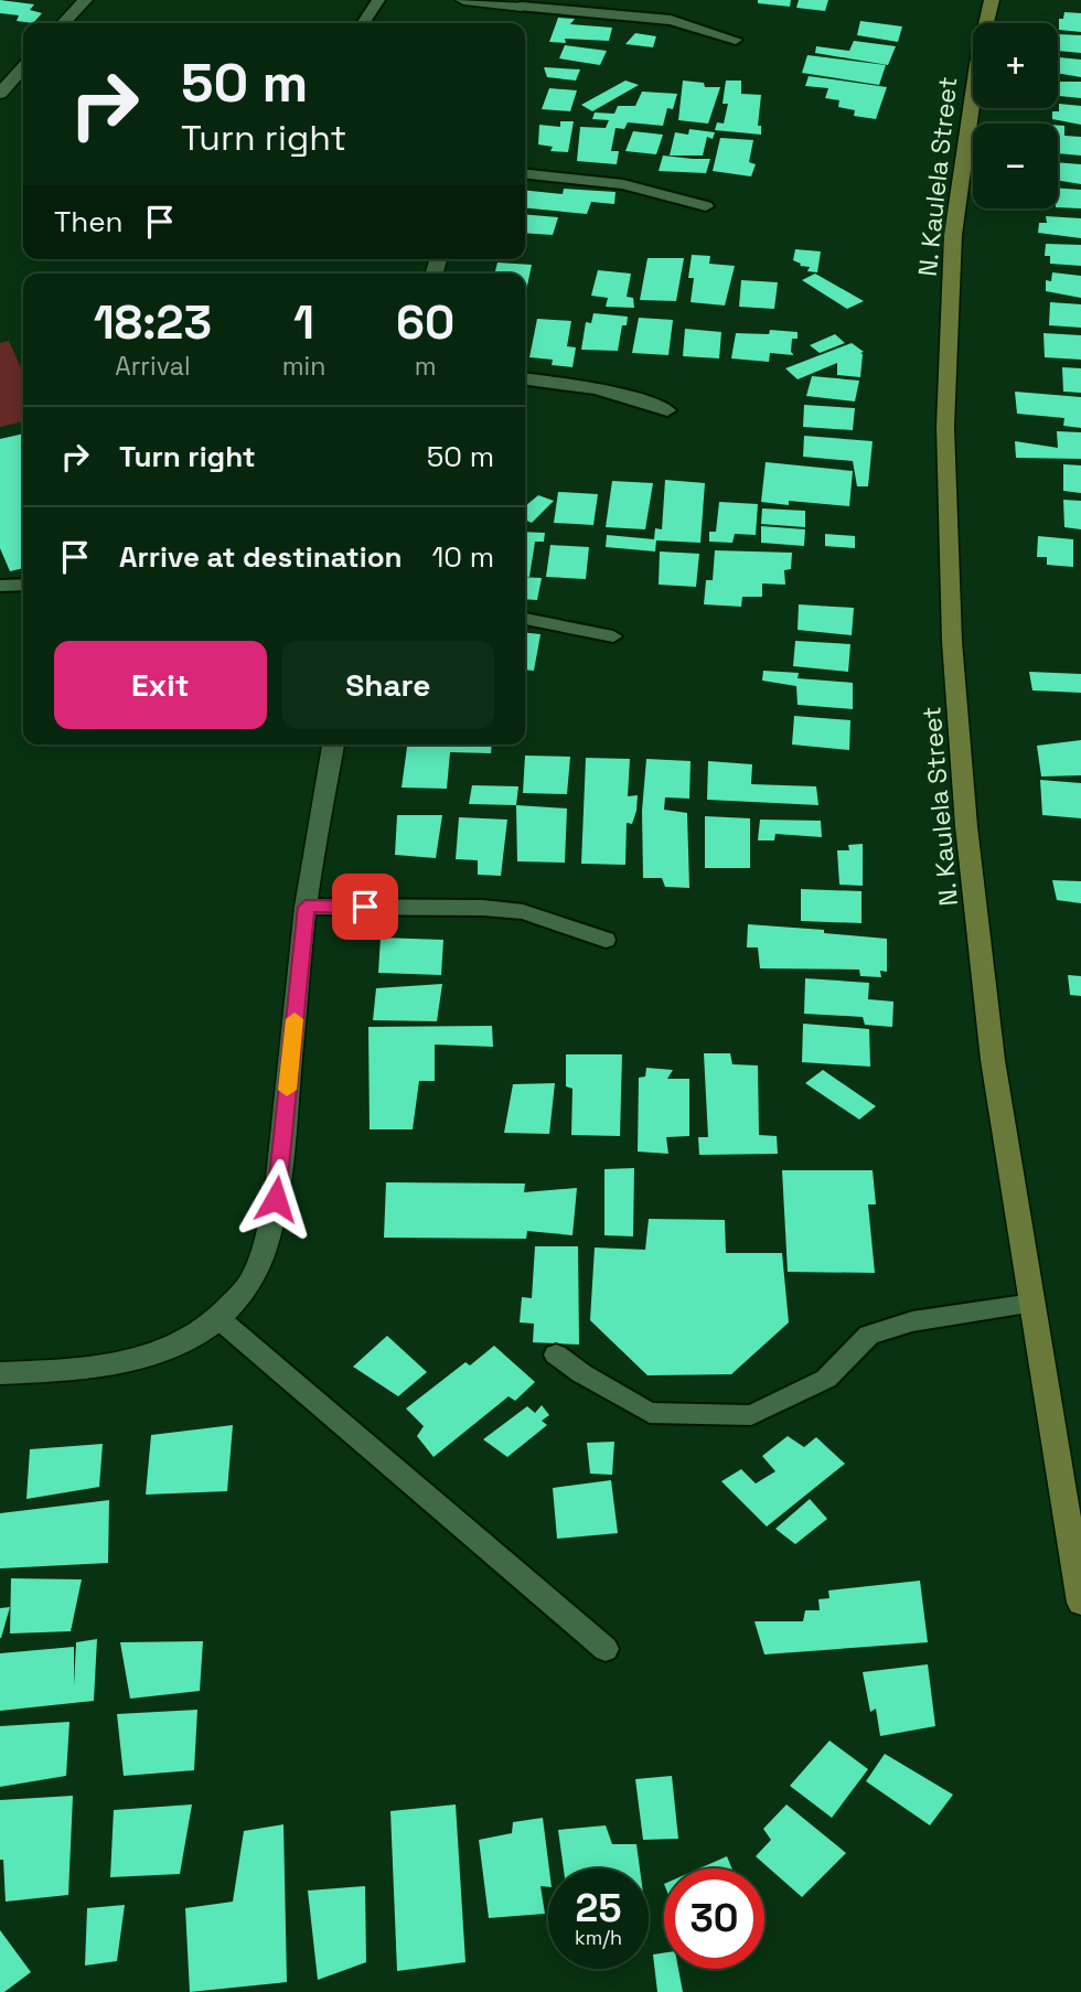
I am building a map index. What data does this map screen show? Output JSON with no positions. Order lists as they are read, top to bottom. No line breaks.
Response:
{"streets":{"street":["N. Kaulela Street"]},"page":{"map_buttons":["+","−"],"turn":["50 m","Turn right"],"then":"Then","eta":["18:23","Arrival","1","min","60","m"],"list":[{"name":"Turn right","value":"50 m"},{"name":"Arrive at destination","value":"10 m"}],"buttons":["Exit","Share"],"speed":"25 km/h","limit":"30"}}
